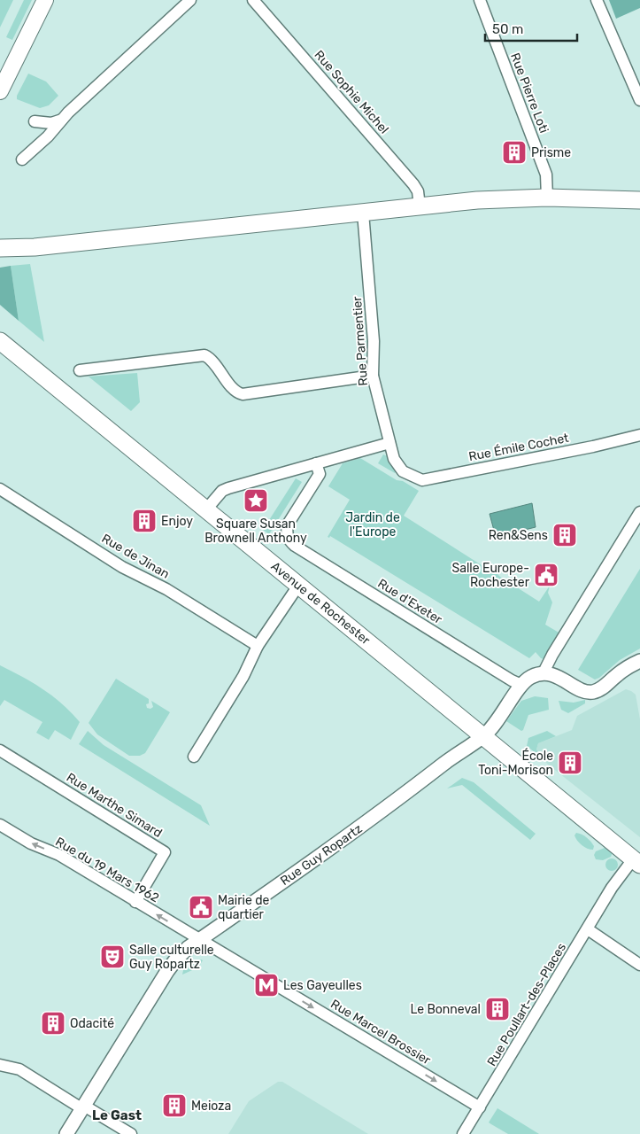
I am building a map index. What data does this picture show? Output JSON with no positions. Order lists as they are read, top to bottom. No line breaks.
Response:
{"streets":{"main road":["Avenue de Rochester"],"street":["Rue Sophie Michel","Rue Pierre Loti","Rue Parmentier","Rue Émile Cochet","Rue de Jinan","Rue d'Exeter","Rue Marthe Simard","Rue Guy Ropartz","Rue du 19 Mars 1962","Rue Poullart-des-Places","Rue Marcel Brossier"]},"crossings":[["Rue Parmentier","Rue Émile Cochet"],["Rue d'Exeter","Rue Guy Ropartz"],["Avenue de Rochester","Rue Guy Ropartz"],["Avenue de Rochester","Rue Poullart-des-Places"],["Rue Marthe Simard","Rue du 19 Mars 1962"],["Rue Guy Ropartz","Rue du 19 Mars 1962"],["Rue Guy Ropartz","Rue Marcel Brossier"],["Rue du 19 Mars 1962","Rue Marcel Brossier"],["Rue Poullart-des-Places","Rue Marcel Brossier"]],"one_way":["Rue du 19 Mars 1962","Rue Marcel Brossier"],"districts":["Le Gast"],"parks":["Jardin de l'Europe"],"places":{"building":["Prisme","Enjoy","Ren&Sens","École Toni-Morison","Le Bonneval","Odacité","Meioza"],"place":["Square Susan Brownell Anthony"],"public building":["Salle Europe- Rochester","Mairie de quartier"],"theatre":["Salle culturelle Guy Ropartz"],"metro station":["Les Gayeulles"]},"scale_bar":"50 m"}
